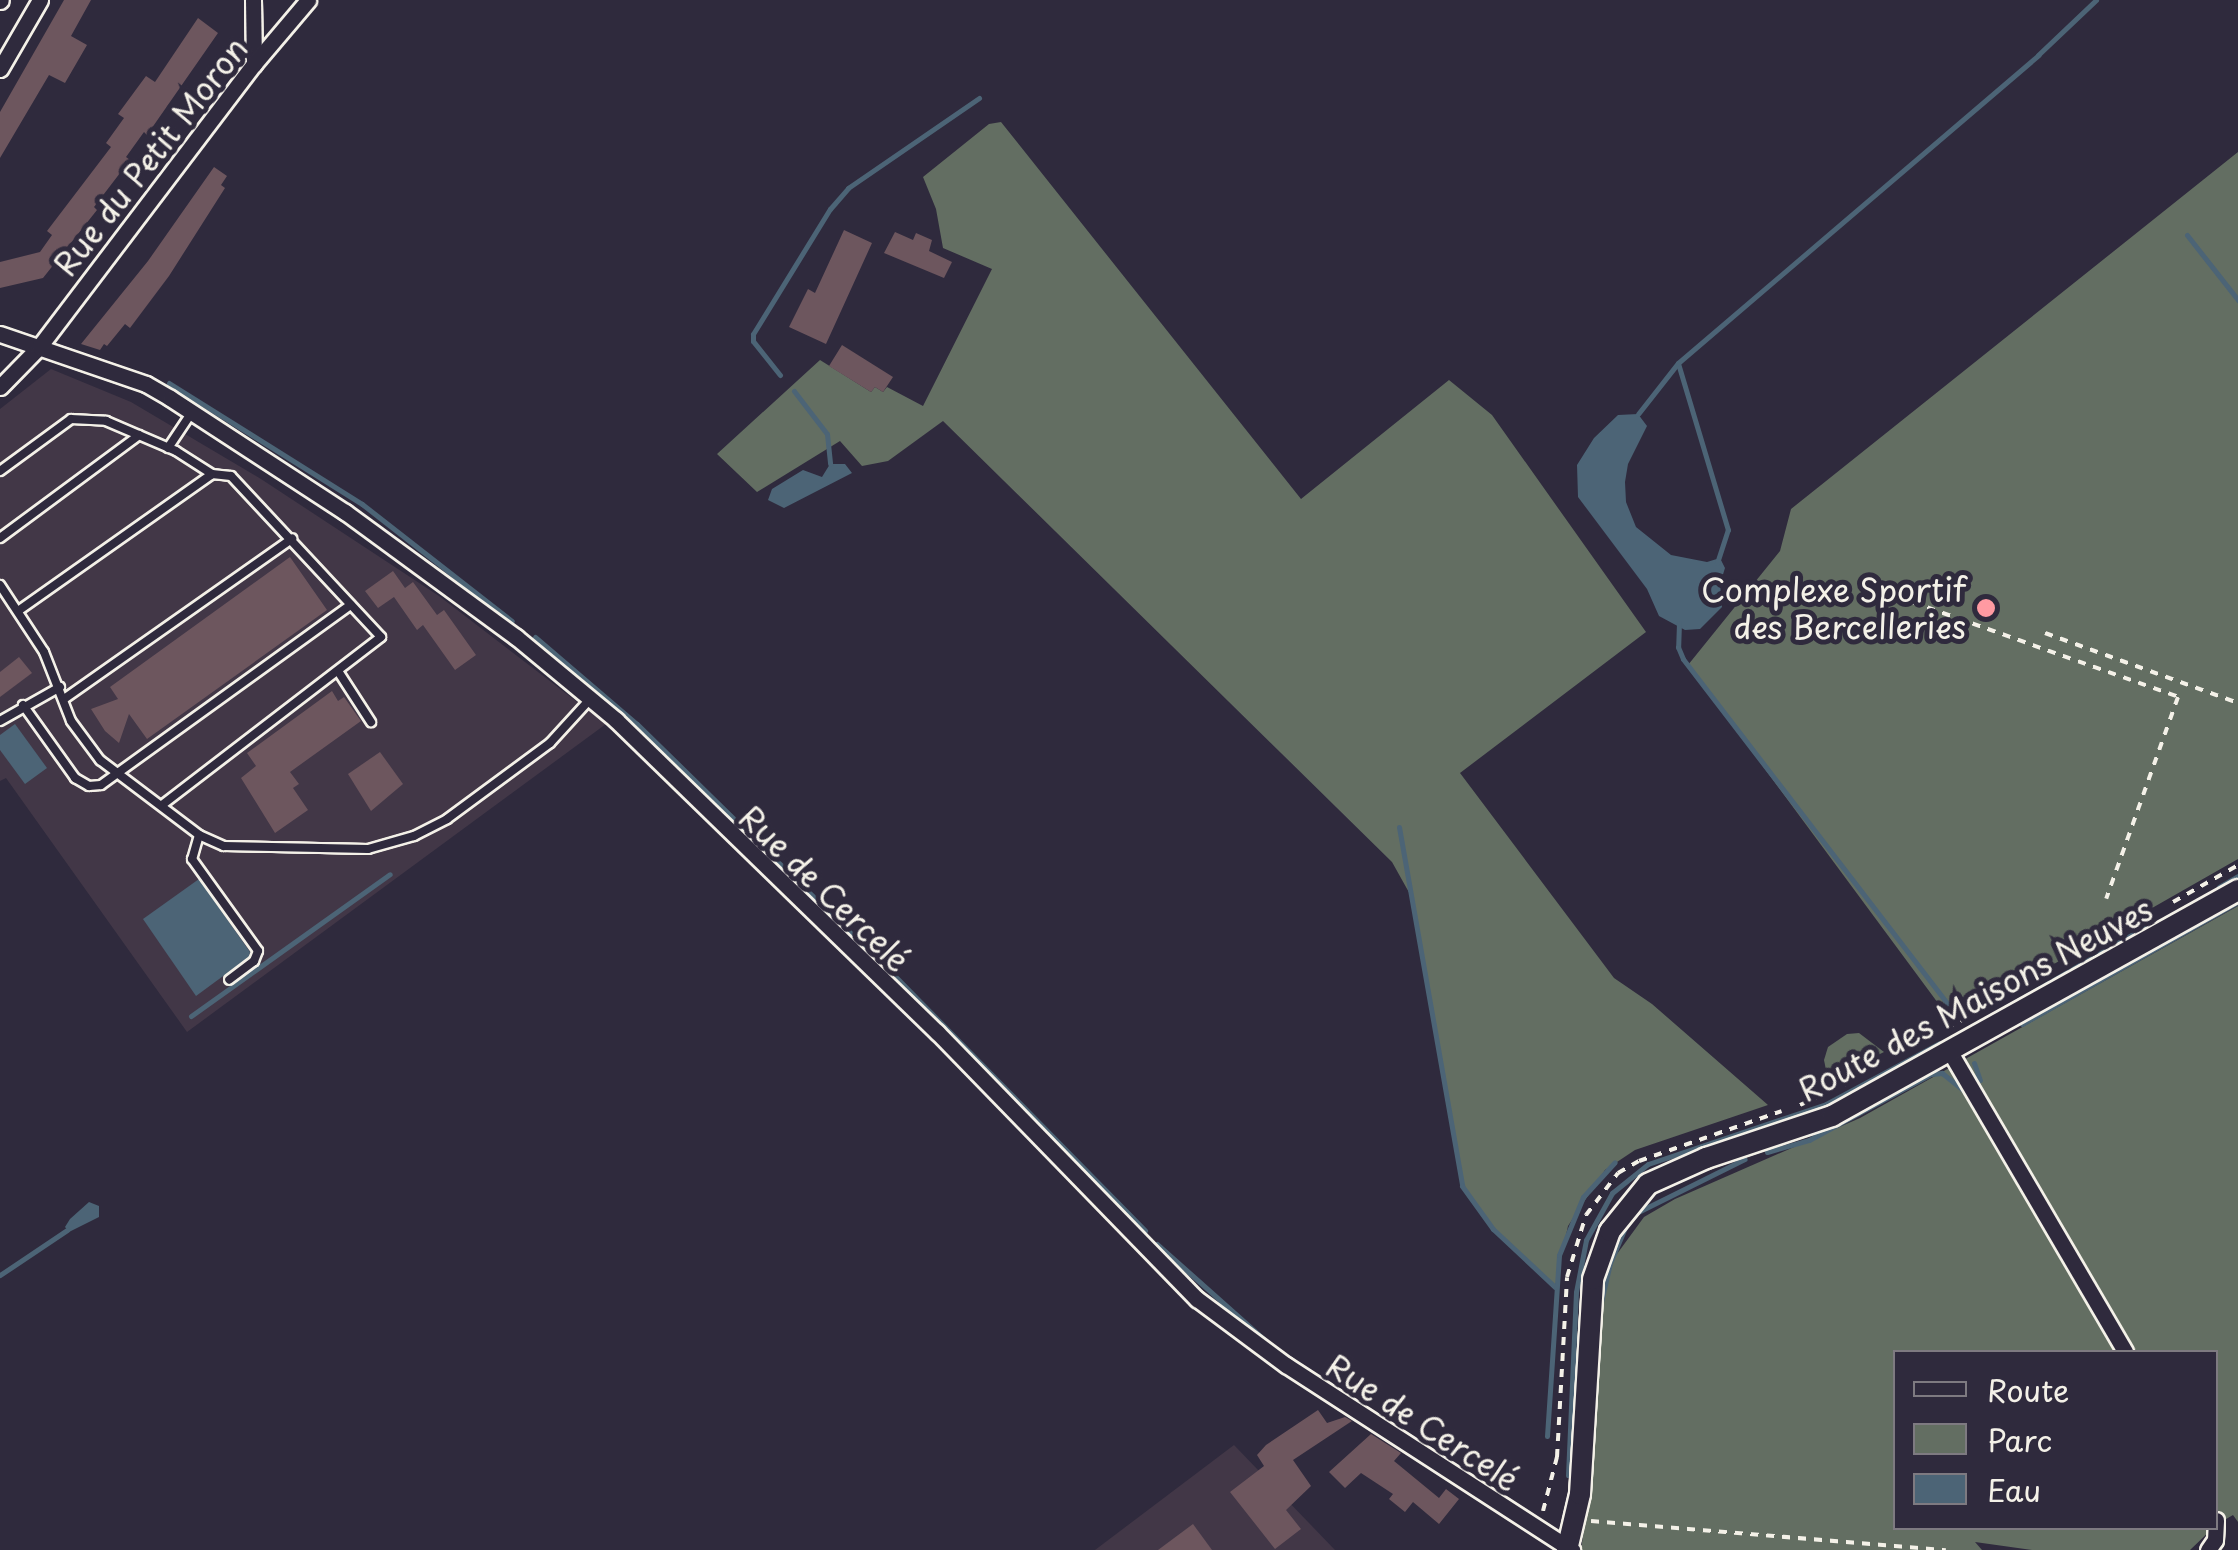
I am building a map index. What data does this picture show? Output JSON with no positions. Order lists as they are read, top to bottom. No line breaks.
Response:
{"streets":{"street":["Rue du Petit Moron","Rue de Cercelé","Route des Maisons Neuves"]},"crossings":[["Rue du Petit Moron","Rue de Cercelé"],["Rue de Cercelé","Route des Maisons Neuves"]],"places":["Complexe Sportif des Bercelleries"],"legend":["Route","Parc","Eau"]}
